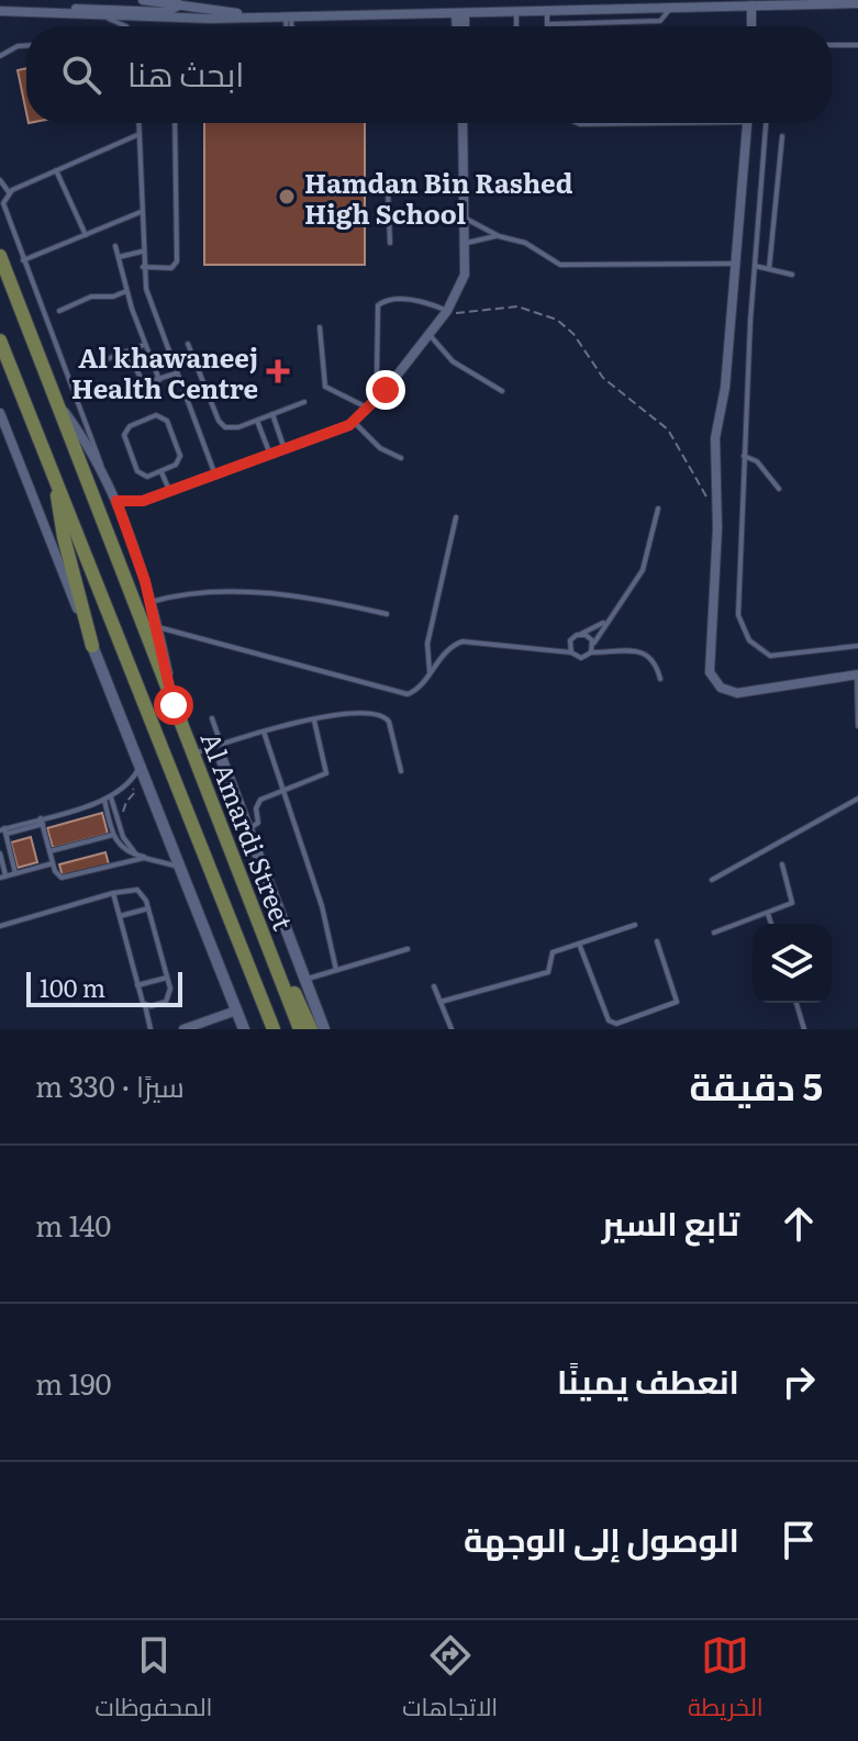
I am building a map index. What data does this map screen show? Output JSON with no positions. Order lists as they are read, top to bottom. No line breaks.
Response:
{"streets":{"main road":["Al Amardi Street"]},"places":{"other":["Hamdan Bin Rashed High School"],"health":["Al khawaneej Health Centre"]},"scale_bar":"100 m","page":{"search":"ابحث هنا","scale":"100 m","heading":["5 دقيقة","سيرًا · 330 m"],"list":[["تابع السير","140 m"],["انعطف يمينًا","190 m"],"الوصول إلى الوجهة"],"nav":["الخريطة","الاتجاهات","المحفوظات"]}}
